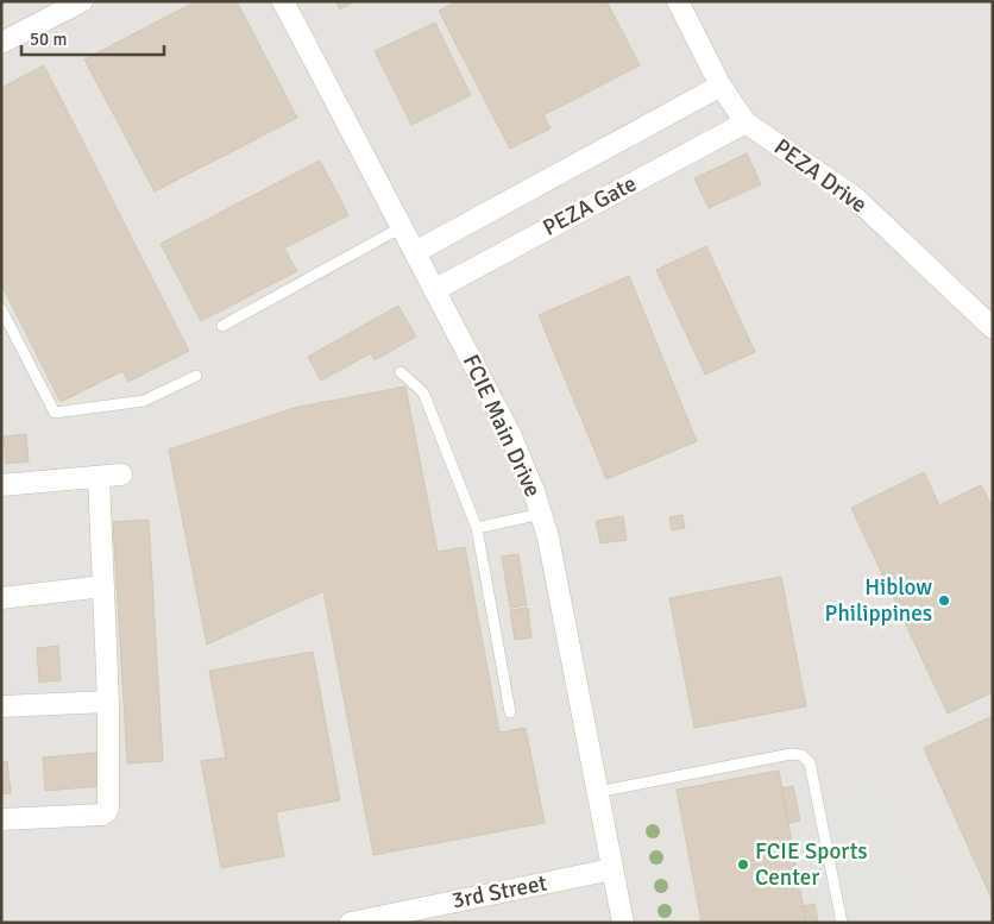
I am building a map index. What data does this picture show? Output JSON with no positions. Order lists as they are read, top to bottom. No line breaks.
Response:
{"streets":{"street":["PEZA Drive","PEZA Gate","FCIE Main Drive","3rd Street"]},"crossings":[["PEZA Drive","PEZA Gate"],["PEZA Gate","FCIE Main Drive"],["FCIE Main Drive","3rd Street"]],"places":["Hiblow Philippines","FCIE Sports Center"],"scale_bar":"50 m"}
